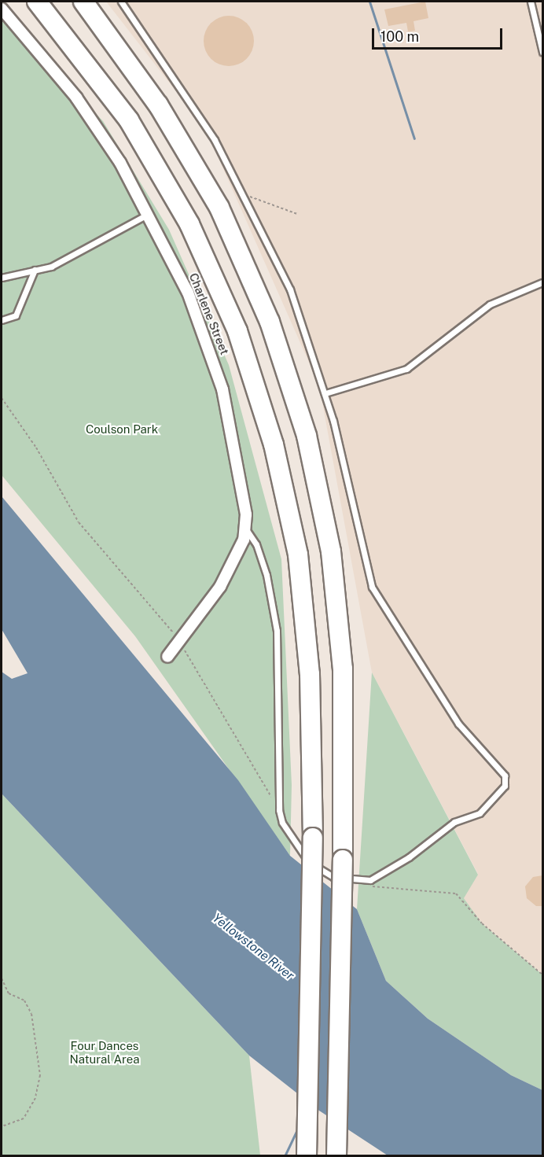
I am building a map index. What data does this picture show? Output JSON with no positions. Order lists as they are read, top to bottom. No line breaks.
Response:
{"streets":{"street":["Charlene Street"]},"water":["Yellowstone River"],"parks":["Coulson Park","Four Dances Natural Area"],"scale_bar":"100 m"}
